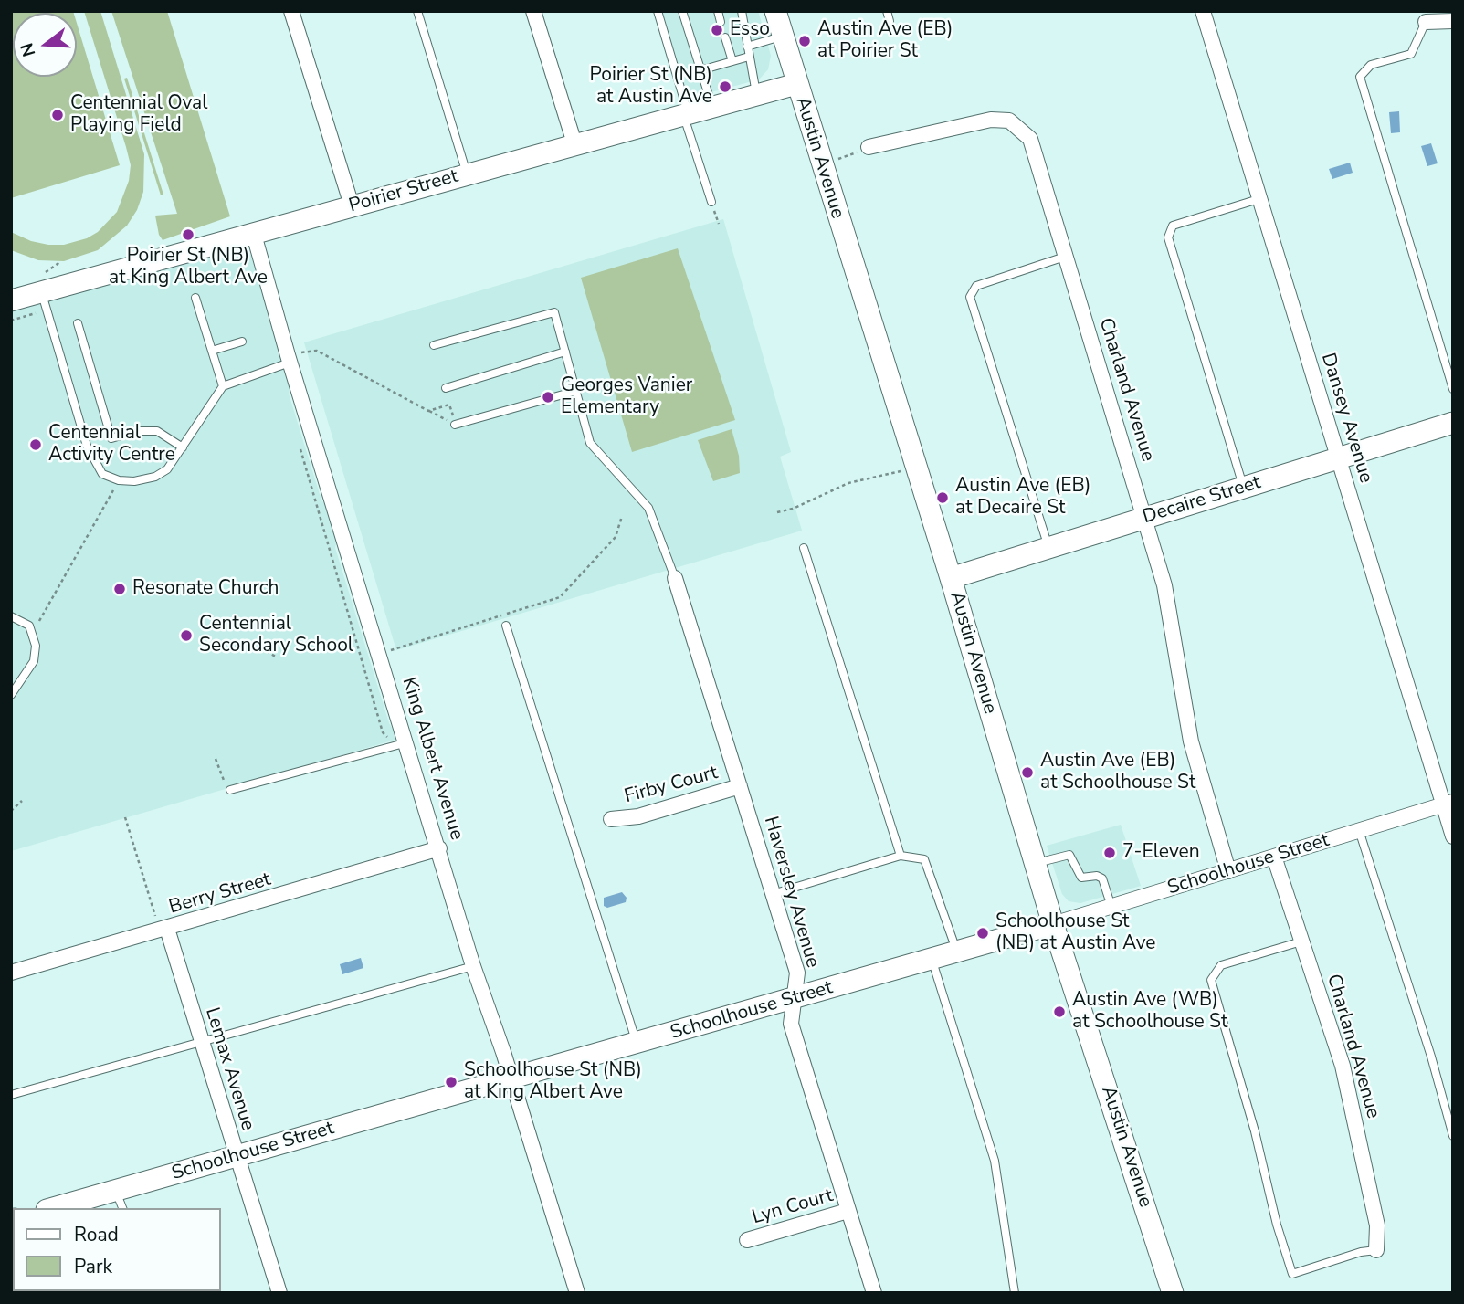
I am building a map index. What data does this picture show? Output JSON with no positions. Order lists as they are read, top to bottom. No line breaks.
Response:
{"streets":{"street":["Austin Avenue","Poirier Street","Charland Avenue","Dansey Avenue","Decaire Street","King Albert Avenue","Firby Court","Schoolhouse Street","Haversley Avenue","Berry Street","Lemax Avenue","Lyn Court"]},"crossings":[["Austin Avenue","Poirier Street"],["Austin Avenue","Decaire Street"],["Austin Avenue","Schoolhouse Street"],["Poirier Street","King Albert Avenue"],["Charland Avenue","Decaire Street"],["Charland Avenue","Schoolhouse Street"],["Dansey Avenue","Decaire Street"],["Dansey Avenue","Schoolhouse Street"],["King Albert Avenue","Schoolhouse Street"],["King Albert Avenue","Berry Street"],["Firby Court","Haversley Avenue"],["Schoolhouse Street","Haversley Avenue"],["Schoolhouse Street","Lemax Avenue"],["Haversley Avenue","Lyn Court"],["Berry Street","Lemax Avenue"]],"places":["Esso","Austin Ave (EB) at Poirier St","Poirier St (NB) at Austin Ave","Centennial Oval Playing Field","Poirier St (NB) at King Albert Ave","Georges Vanier Elementary","Centennial Activity Centre","Austin Ave (EB) at Decaire St","Resonate Church","Centennial Secondary School","Austin Ave (EB) at Schoolhouse St","7-Eleven","Schoolhouse St (NB) at Austin Ave","Austin Ave (WB) at Schoolhouse St","Schoolhouse St (NB) at King Albert Ave"],"legend":["Road","Park"],"north":"left"}
